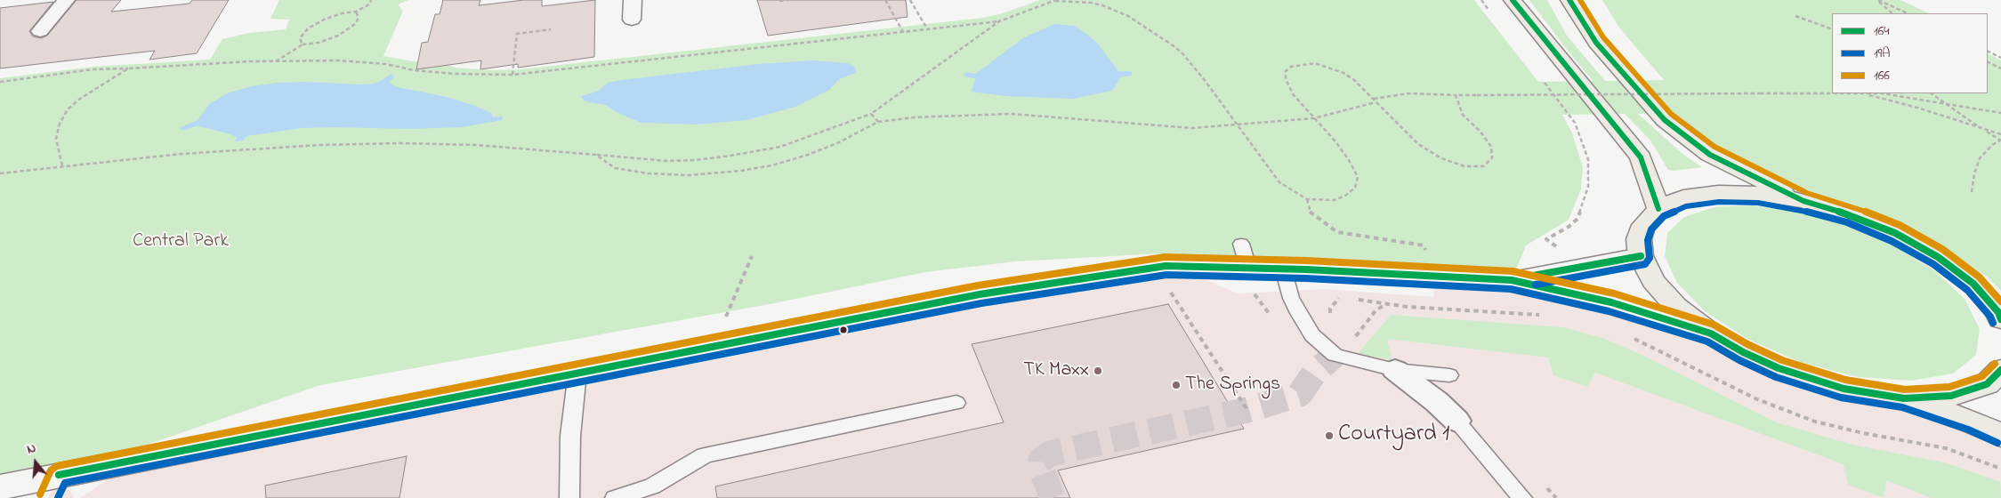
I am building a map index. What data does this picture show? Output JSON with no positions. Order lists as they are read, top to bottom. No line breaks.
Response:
{"parks":["Central Park"],"places":["TK Maxx","The Springs","Courtyard 1"],"lines":["transit line 164","transit line 166","transit line 19A"],"legend":["164","19A","166"],"north":"top"}
